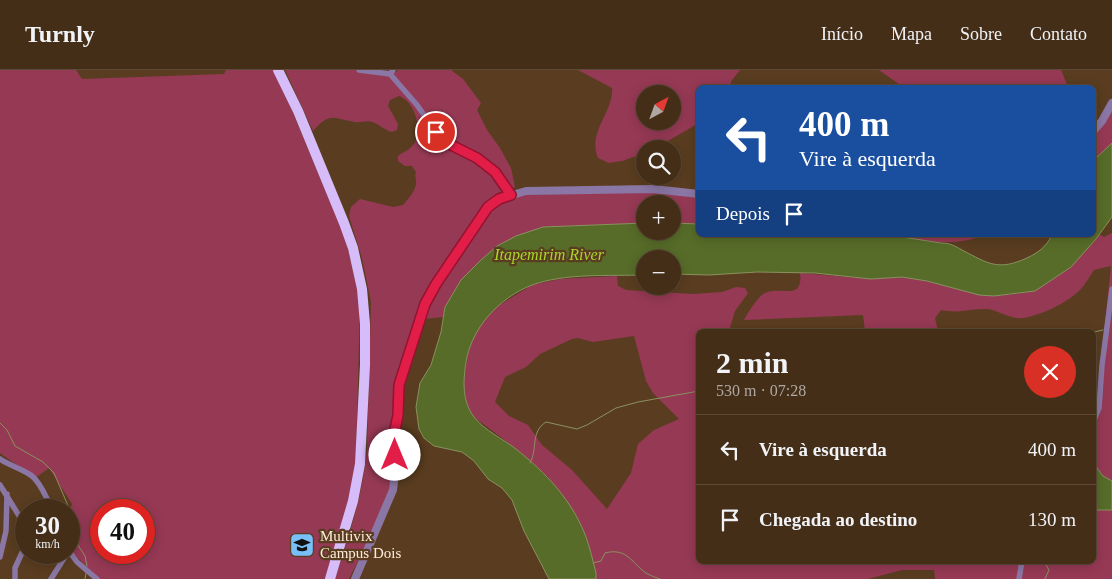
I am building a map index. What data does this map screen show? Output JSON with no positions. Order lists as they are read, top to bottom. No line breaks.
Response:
{"water":["Itapemirim River"],"places":{"school or university":["Multivix Campus Dois"]},"north":"top right","page":{"header":"Turnly","nav":["Início","Mapa","Sobre","Contato"],"map_buttons":["+","−"],"turn":["400 m","Vire à esquerda"],"then":"Depois","heading":["2 min","530 m · 07:28"],"list":[{"name":"Vire à esquerda","value":"400 m"},{"name":"Chegada ao destino","value":"130 m"}],"speed":"30 km/h","limit":"40"}}
